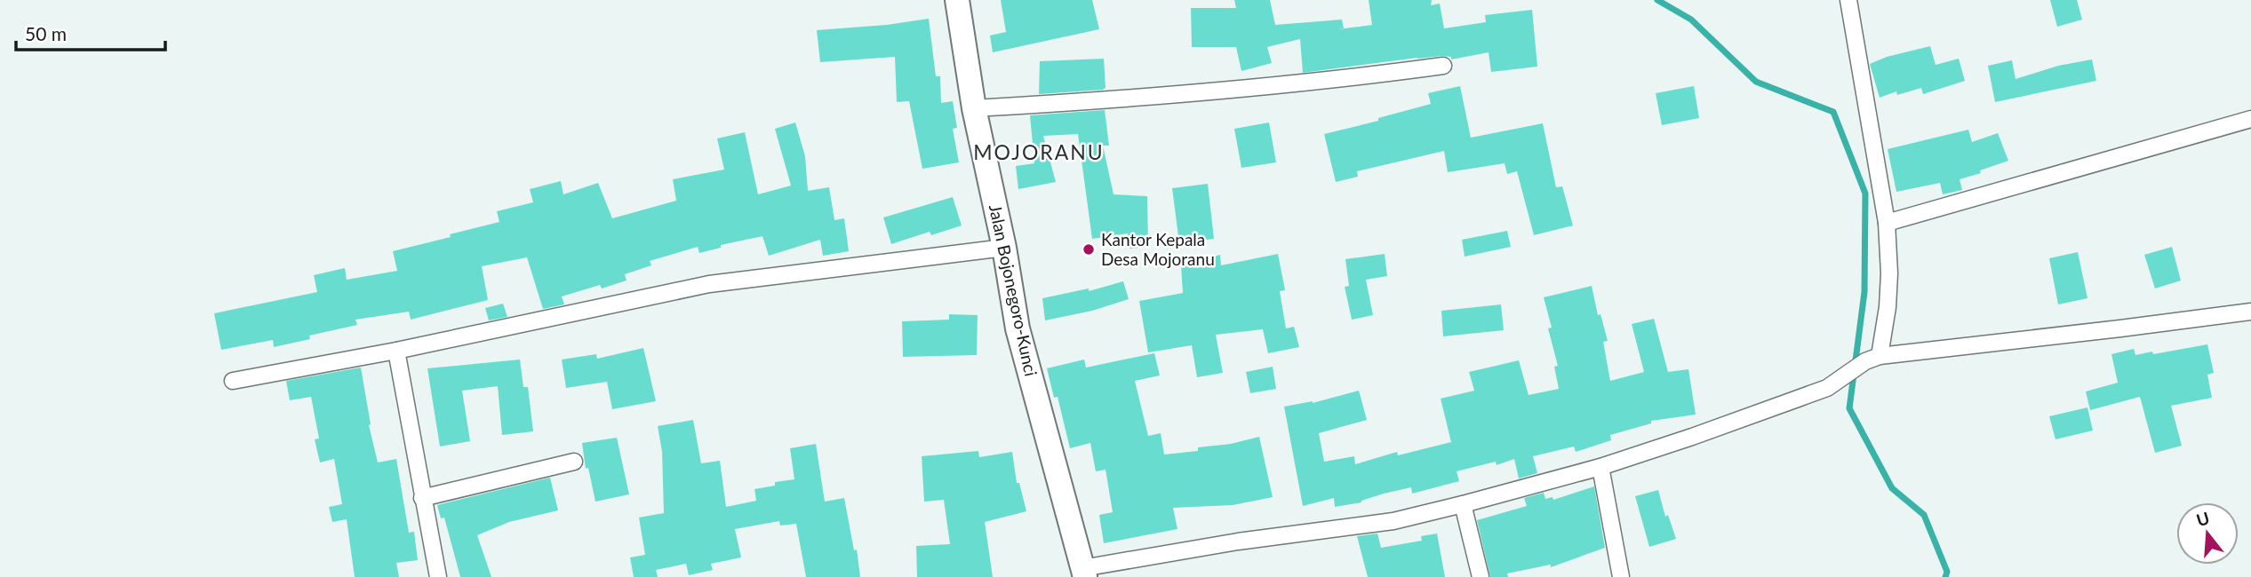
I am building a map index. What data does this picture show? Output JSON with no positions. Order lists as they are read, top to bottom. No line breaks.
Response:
{"streets":{"main road":["Jalan Bojonegoro-Kunci"]},"districts":["MOJORANU"],"places":["Kantor Kepala Desa Mojoranu"],"scale_bar":"50 m","north":"top"}
